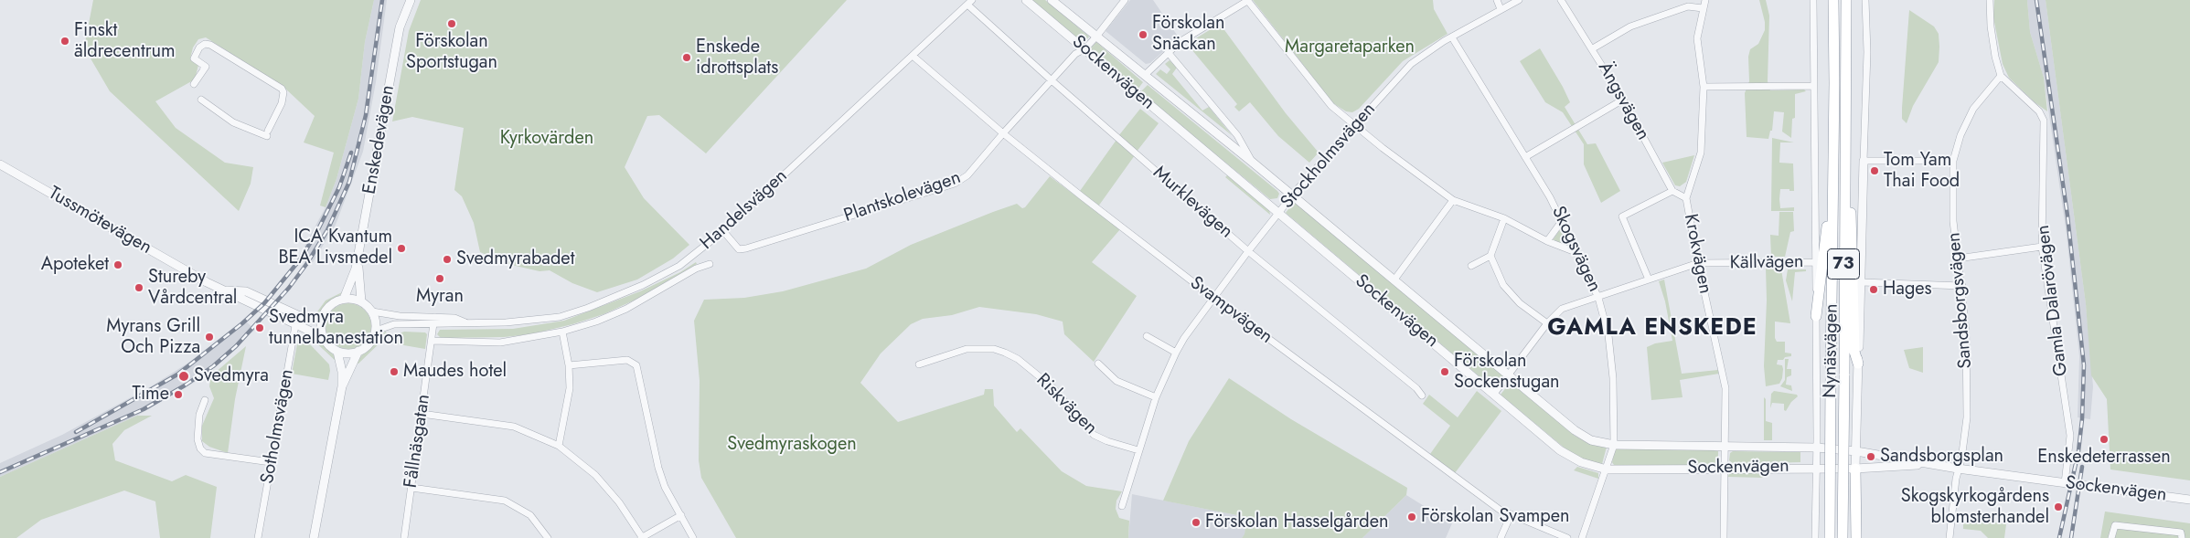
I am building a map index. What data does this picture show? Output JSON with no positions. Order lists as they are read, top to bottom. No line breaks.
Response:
{"streets":{"highway":["73","Nynäsvägen"],"street":["Sockenvägen","Ängsvägen","Enskedevägen","Stockholmsvägen","Plantskolevägen","Murklevägen","Handelsvägen","Tussmötevägen","Skogsvägen","Krokvägen","Källvägen","Sandsborgsvägen","Gamla Dalarövägen","Svampvägen","Riskvägen","Sotholmsvägen","Fållnäsgatan"]},"crossings":[["Sockenvägen","Stockholmsvägen"],["Sockenvägen","Plantskolevägen"],["Sockenvägen","Skogsvägen"],["Sockenvägen","Krokvägen"],["Sockenvägen","Källvägen"],["Sockenvägen","Sandsborgsvägen"],["Sockenvägen","Gamla Dalarövägen"],["Sockenvägen","Nynäsvägen"],["Enskedevägen","Handelsvägen"],["Enskedevägen","Tussmötevägen"],["Stockholmsvägen","Murklevägen"],["Stockholmsvägen","Skogsvägen"],["Stockholmsvägen","Svampvägen"],["Stockholmsvägen","Riskvägen"],["Plantskolevägen","Murklevägen"],["Plantskolevägen","Handelsvägen"],["Plantskolevägen","Svampvägen"],["Murklevägen","Handelsvägen"],["Handelsvägen","Tussmötevägen"],["Handelsvägen","Svampvägen"],["Handelsvägen","Fållnäsgatan"],["Tussmötevägen","Sotholmsvägen"],["Skogsvägen","Källvägen"],["Krokvägen","Källvägen"],["Källvägen","Nynäsvägen"],["Sandsborgsvägen","Gamla Dalarövägen"]],"districts":["GAMLA ENSKEDE"],"parks":["Margaretaparken","Kyrkovärden","Svedmyraskogen"],"places":["Förskolan Sportstugan","Förskolan Snäckan","Finskt äldrecentrum","Enskede idrottsplats","Tom Yam Thai Food","ICA Kvantum BEA Livsmedel","Svedmyrabadet","Apoteket","Myran","Stureby Vårdcentral","Hages","Svedmyra tunnelbanestation","Myrans Grill Och Pizza","Maudes hotel","Förskolan Sockenstugan","Svedmyra","Time","Enskedeterrassen","Sandsborgsplan","Skogskyrkogårdens blomsterhandel","Förskolan Svampen","Förskolan Hasselgården"]}
